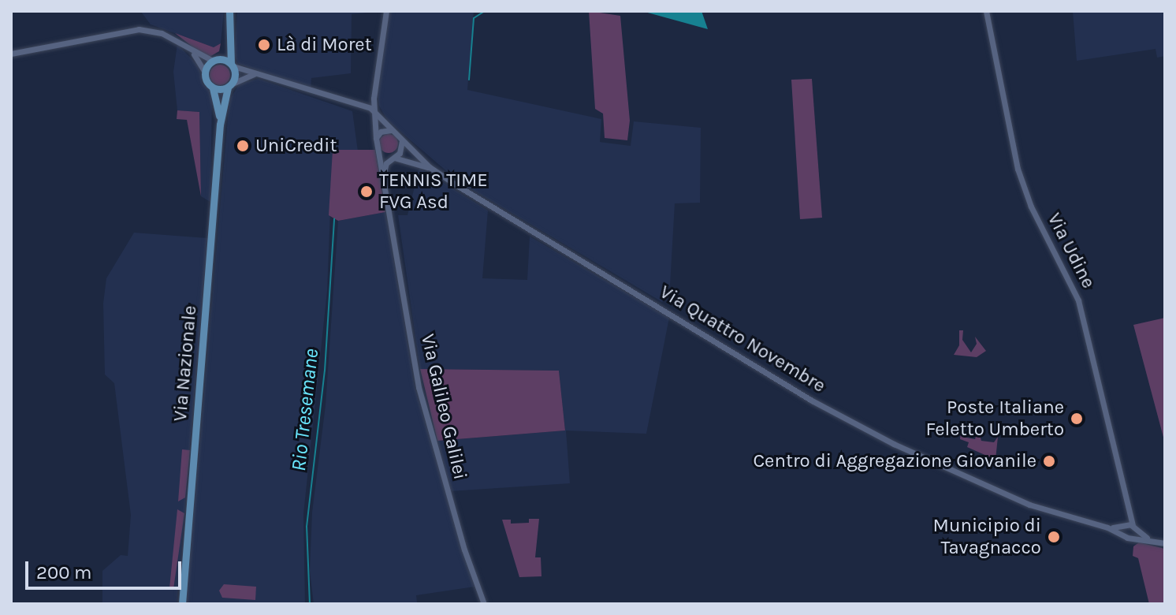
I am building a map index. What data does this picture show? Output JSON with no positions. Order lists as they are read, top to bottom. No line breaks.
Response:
{"streets":{"main road":["Via Nazionale"],"street":["Via Udine","Via Quattro Novembre","Via Galileo Galilei"]},"crossings":[["Via Udine","Via Quattro Novembre"],["Via Quattro Novembre","Via Galileo Galilei"]],"water":["Rio Tresemane"],"places":["Là di Moret","UniCredit","TENNIS TIME FVG Asd","Poste Italiane Feletto Umberto","Centro di Aggregazione Giovanile","Municipio di Tavagnacco"],"scale_bar":"200 m"}
